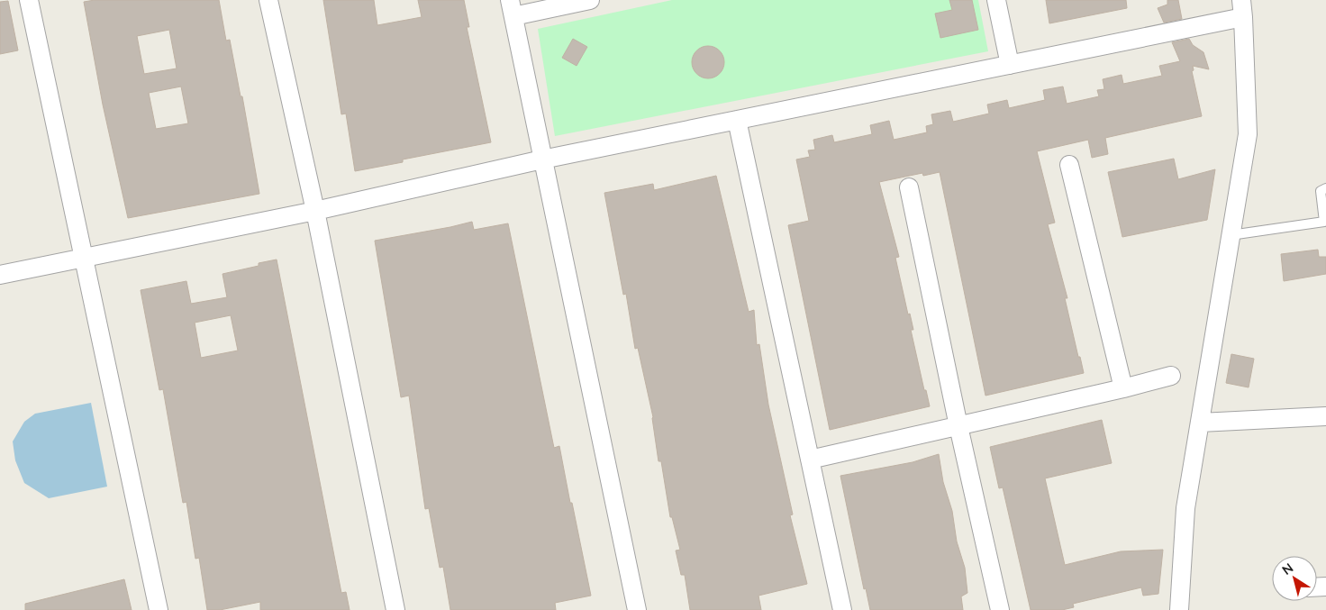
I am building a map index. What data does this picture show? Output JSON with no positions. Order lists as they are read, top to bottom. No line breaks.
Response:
{"north":"top left"}
